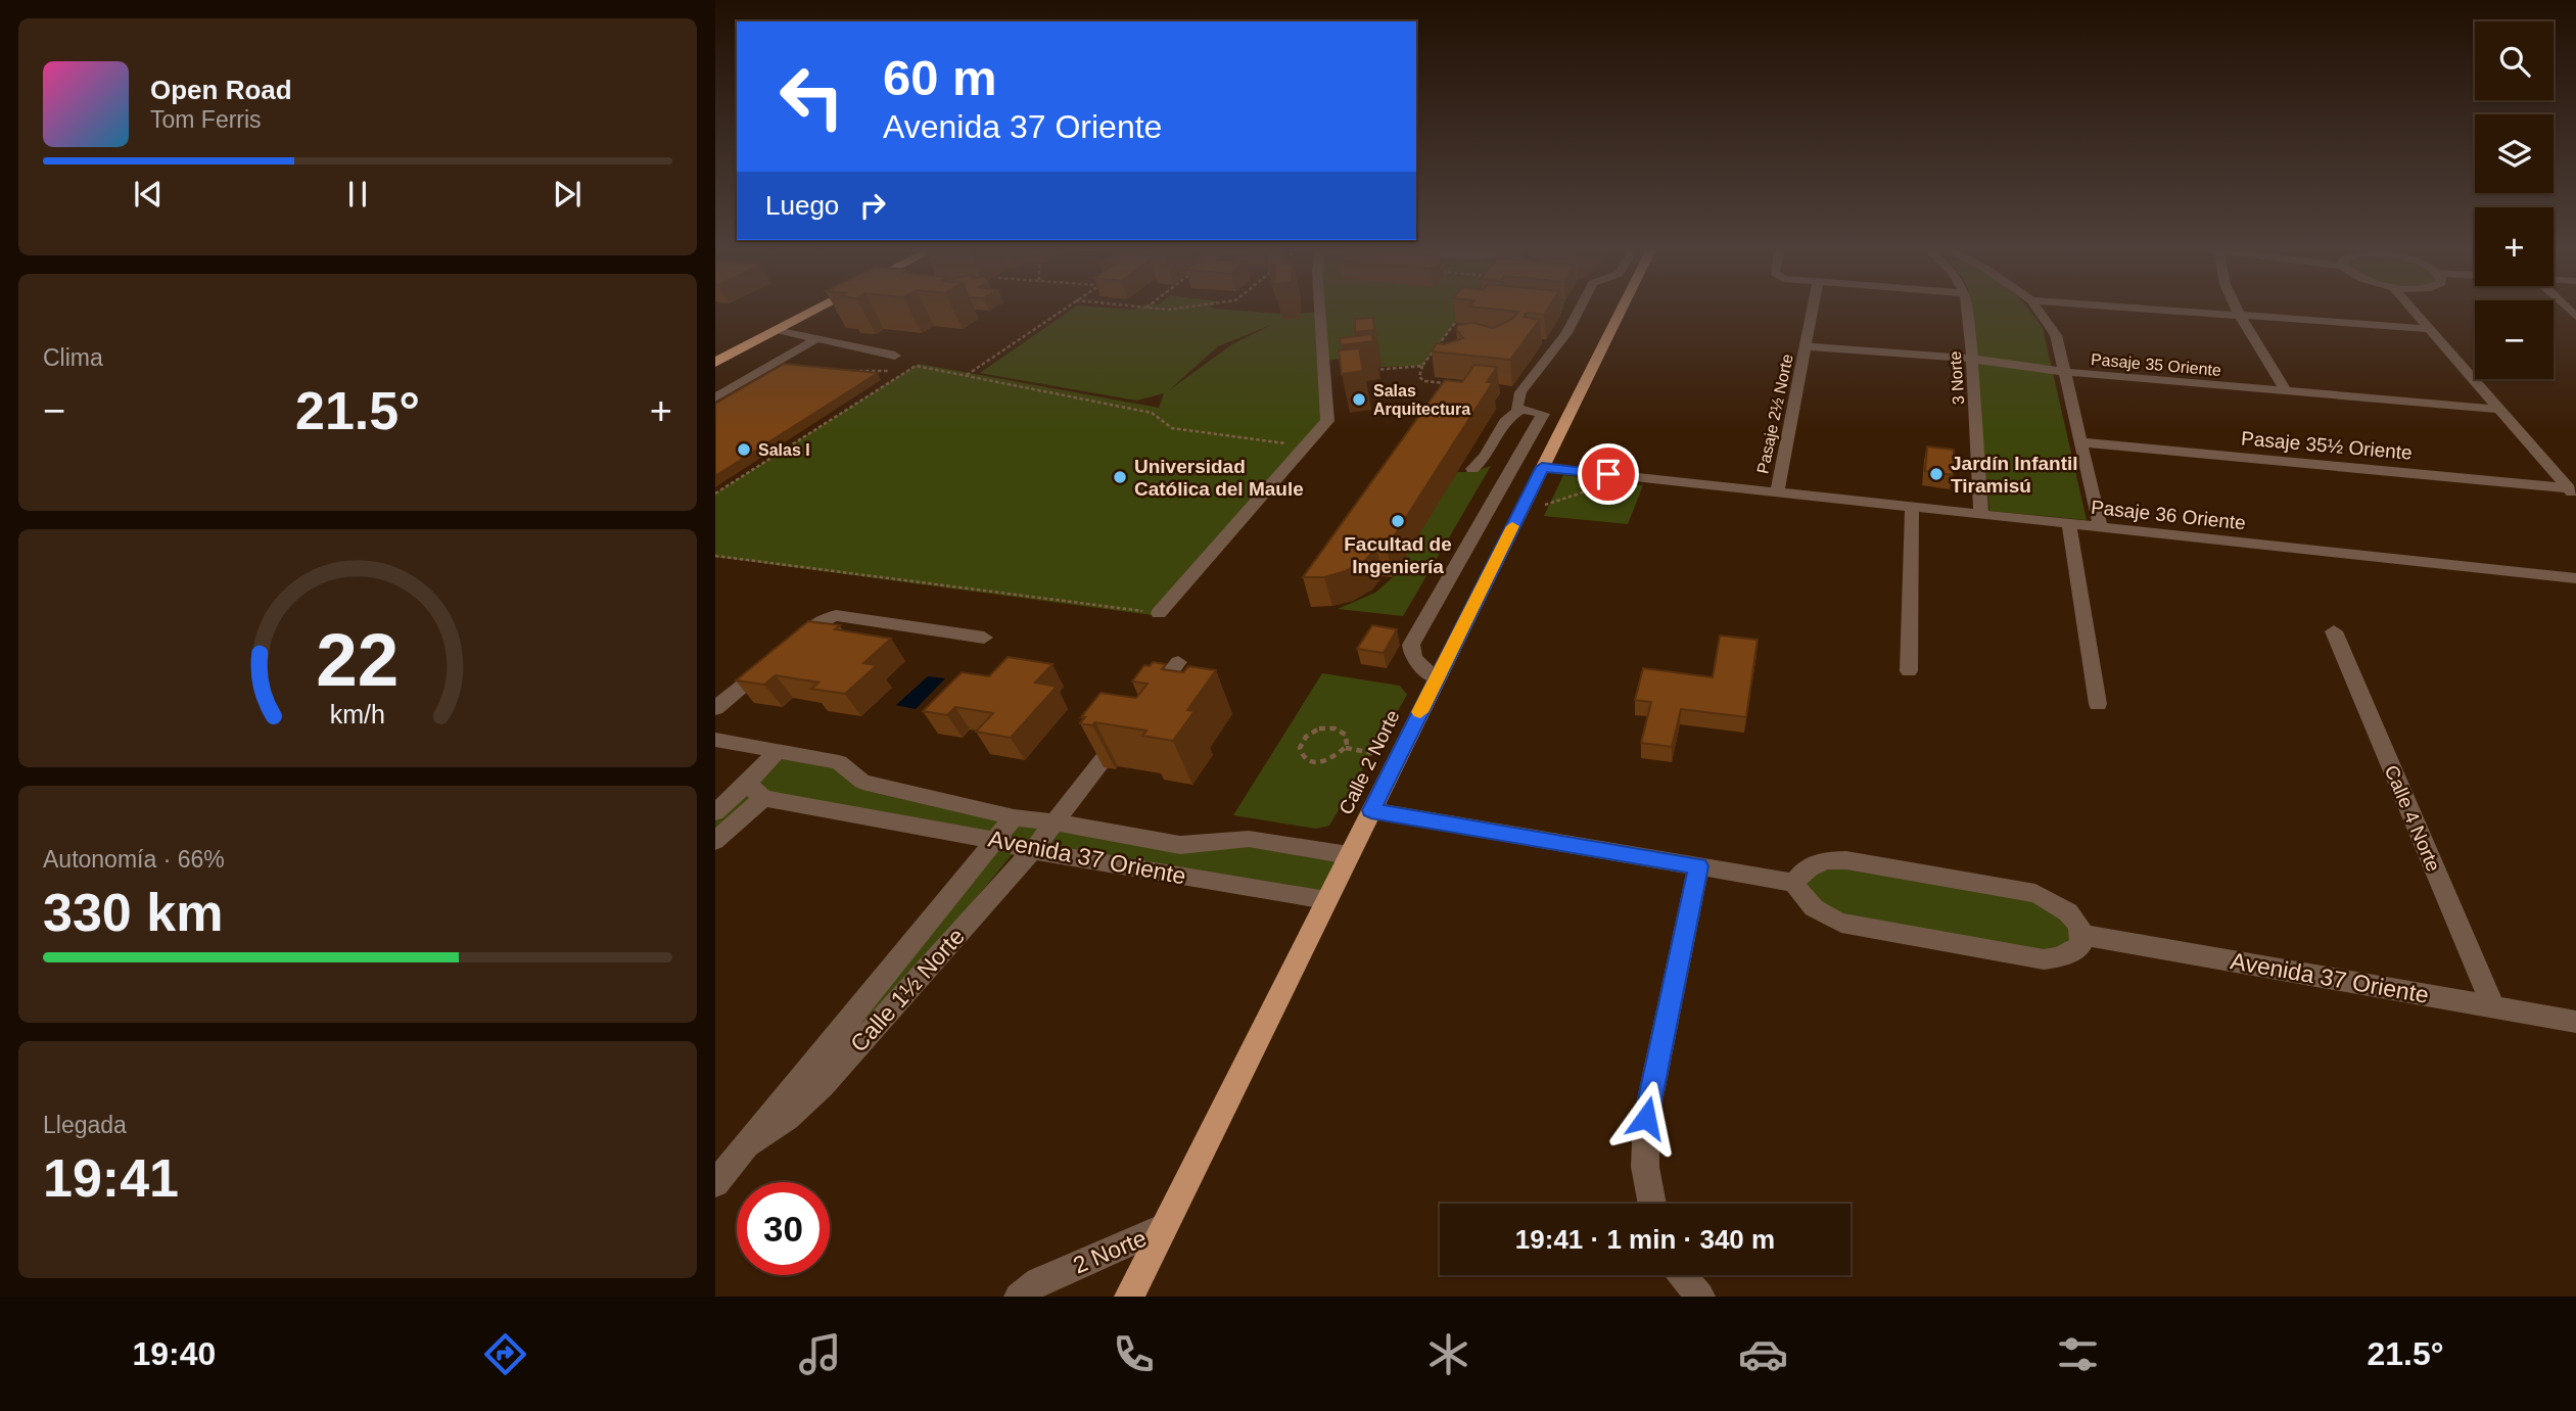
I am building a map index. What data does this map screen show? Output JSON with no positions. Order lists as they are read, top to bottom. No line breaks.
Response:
{"streets":{"main road":["Calle 2 Norte"],"street":["Pasaje 35 Oriente","3 Norte","Pasaje 2½ Norte","Pasaje 35½ Oriente","Pasaje 36 Oriente","Calle 4 Norte","Avenida 37 Oriente","Calle 1½ Norte","2 Norte"]},"crossings":[["Pasaje 35 Oriente","3 Norte"],["Pasaje 35 Oriente","Pasaje 2½ Norte"],["3 Norte","Pasaje 36 Oriente"],["Pasaje 2½ Norte","Pasaje 36 Oriente"],["Pasaje 36 Oriente","Calle 2 Norte"],["Calle 2 Norte","Avenida 37 Oriente"],["Calle 2 Norte","2 Norte"],["Calle 4 Norte","Avenida 37 Oriente"],["Avenida 37 Oriente","Calle 1½ Norte"]],"places":["Salas Arquitectura","Salas I","Jardín Infantil Tiramisú","Universidad Católica del Maule","Facultad de Ingeniería"],"page":{"map_buttons":["+","−"],"turn":["60 m","Avenida 37 Oriente"],"song":["Open Road","Tom Ferris"],"then":"Luego","tile":["Clima",["Autonomía · 66%","330 km"],["Llegada","19:41"]],"heat":["−","21.5°","+"],"limit":"30","trip":"19:41 · 1 min · 340 m","tabs":["19:40","21.5°"],"gauge":["22","km/h"]}}
